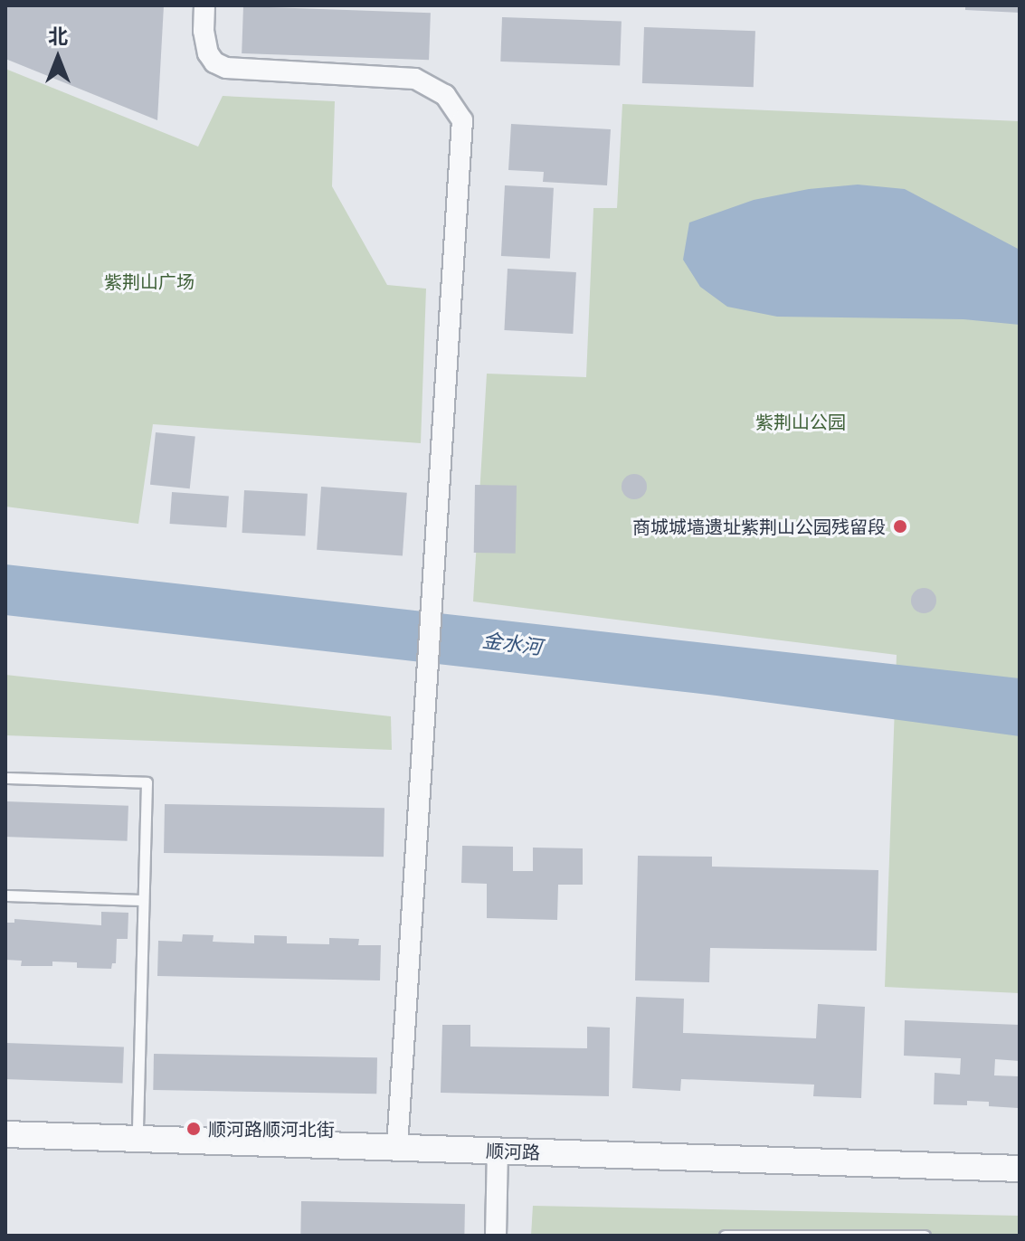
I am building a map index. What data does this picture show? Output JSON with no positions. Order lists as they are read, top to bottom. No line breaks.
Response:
{"streets":{"street":["顺河路"]},"water":["金水河"],"parks":["紫荆山广场","紫荆山公园"],"places":["商城城墙遗址紫荆山公园残留段","顺河路顺河北街"],"north":"top"}
